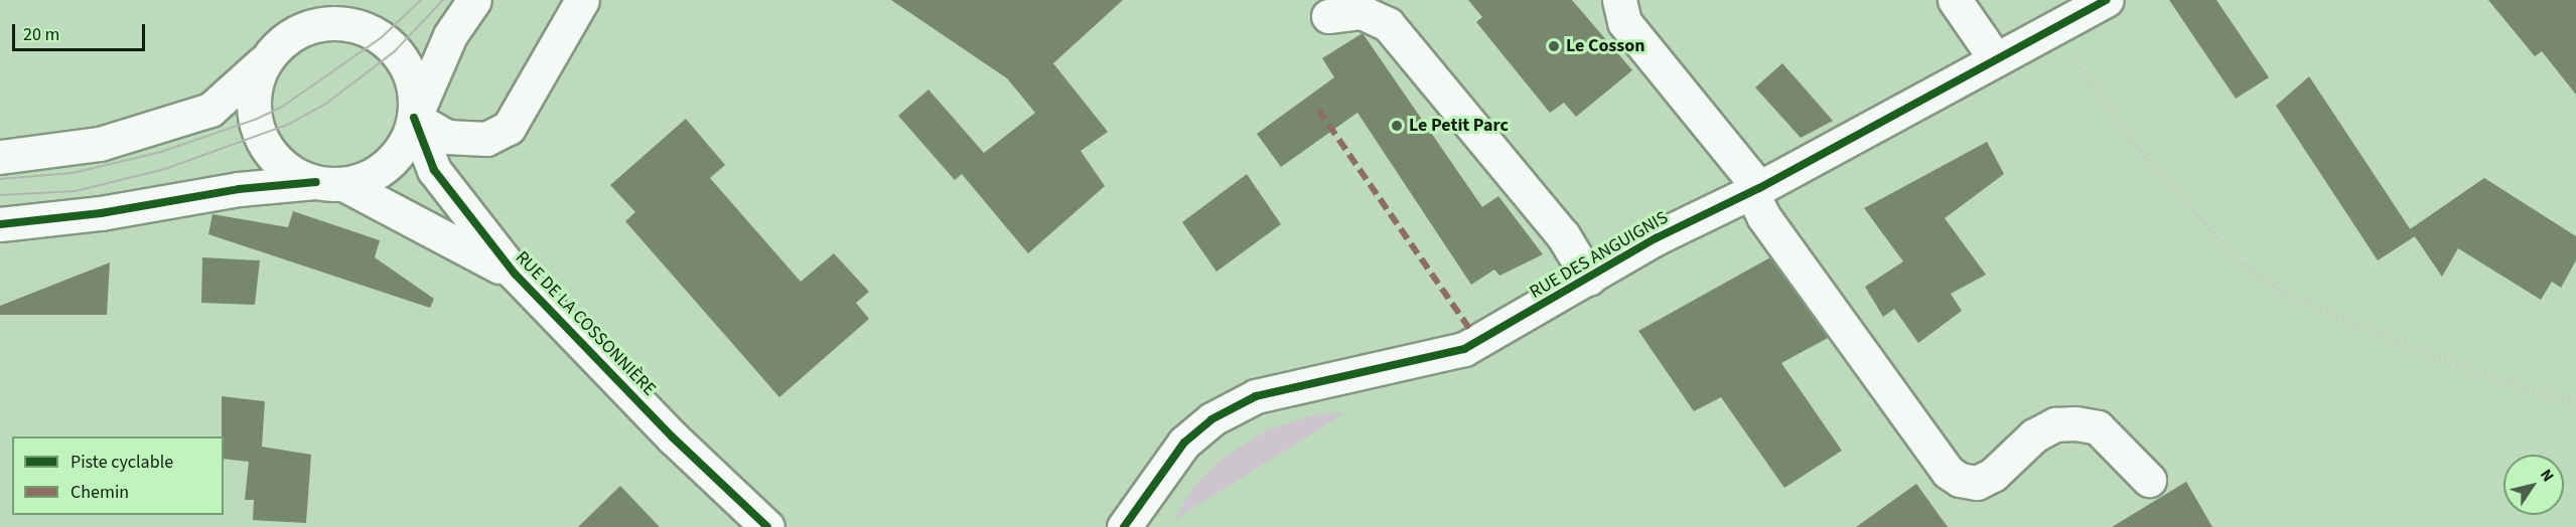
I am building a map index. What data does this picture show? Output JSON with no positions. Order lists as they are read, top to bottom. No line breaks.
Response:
{"streets":{"street":["RUE DES ANGUIGNIS","RUE DE LA COSSONNIÈRE"]},"places":["Le Cosson","Le Petit Parc"],"legend":["Piste cyclable","Chemin"],"scale_bar":"20 m","north":"top right"}
